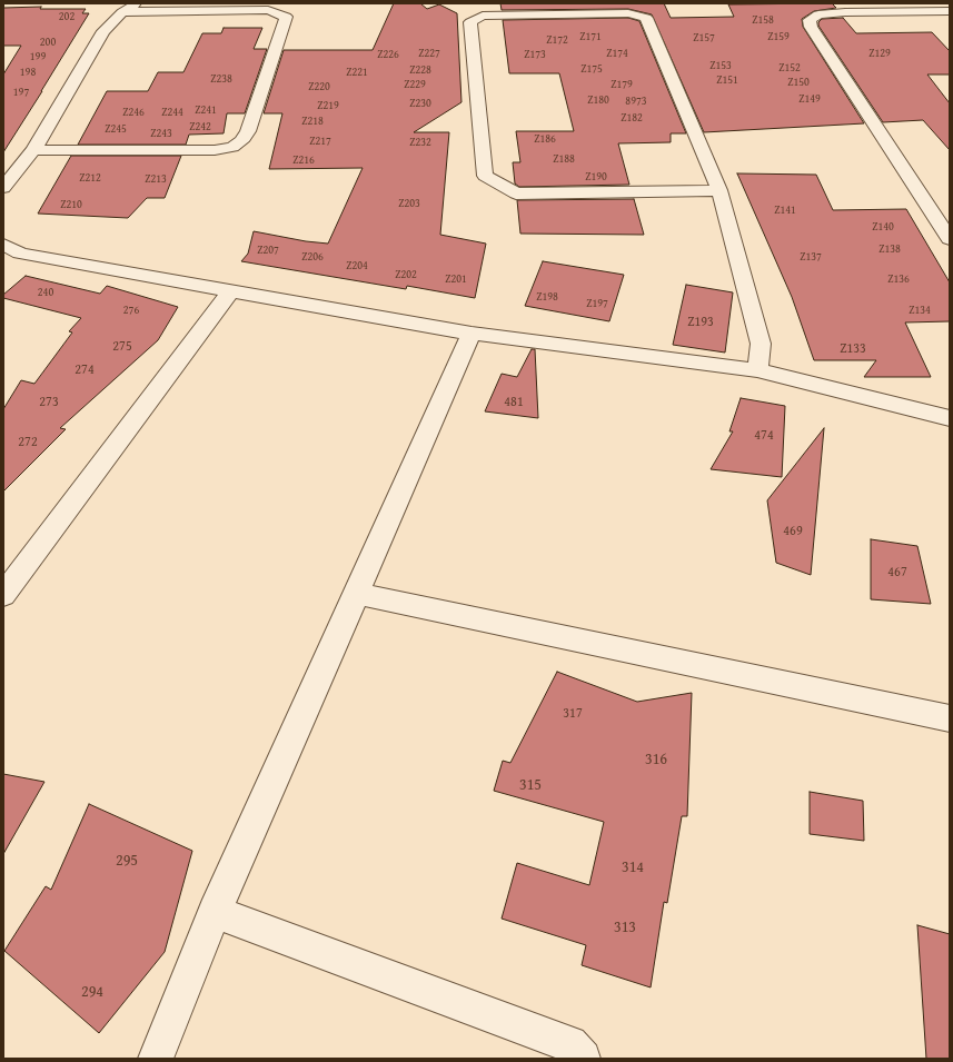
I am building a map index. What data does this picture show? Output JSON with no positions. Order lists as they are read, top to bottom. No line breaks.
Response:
{"house_numbers":["202","Z158","Z171","Z159","Z157","Z172","200","Z227","Z174","Z129","Z226","Z173","199","Z153","Z152","Z175","Z228","198","Z221","Z238","Z151","Z150","Z229","Z179","Z220","197","Z149","Z180","8973","Z230","Z219","Z241","Z246","Z244","Z182","Z218","Z242","Z245","Z243","Z186","Z217","Z232","Z188","Z216","Z190","Z212","Z213","Z203","Z210","Z141","Z140","Z138","Z207","Z206","Z137","Z204","Z202","Z201","Z136","240","Z198","Z197","276","Z134","Z193","275","Z133","274","273","481","474","272","469","467","317","316","315","295","314","313","294"]}
